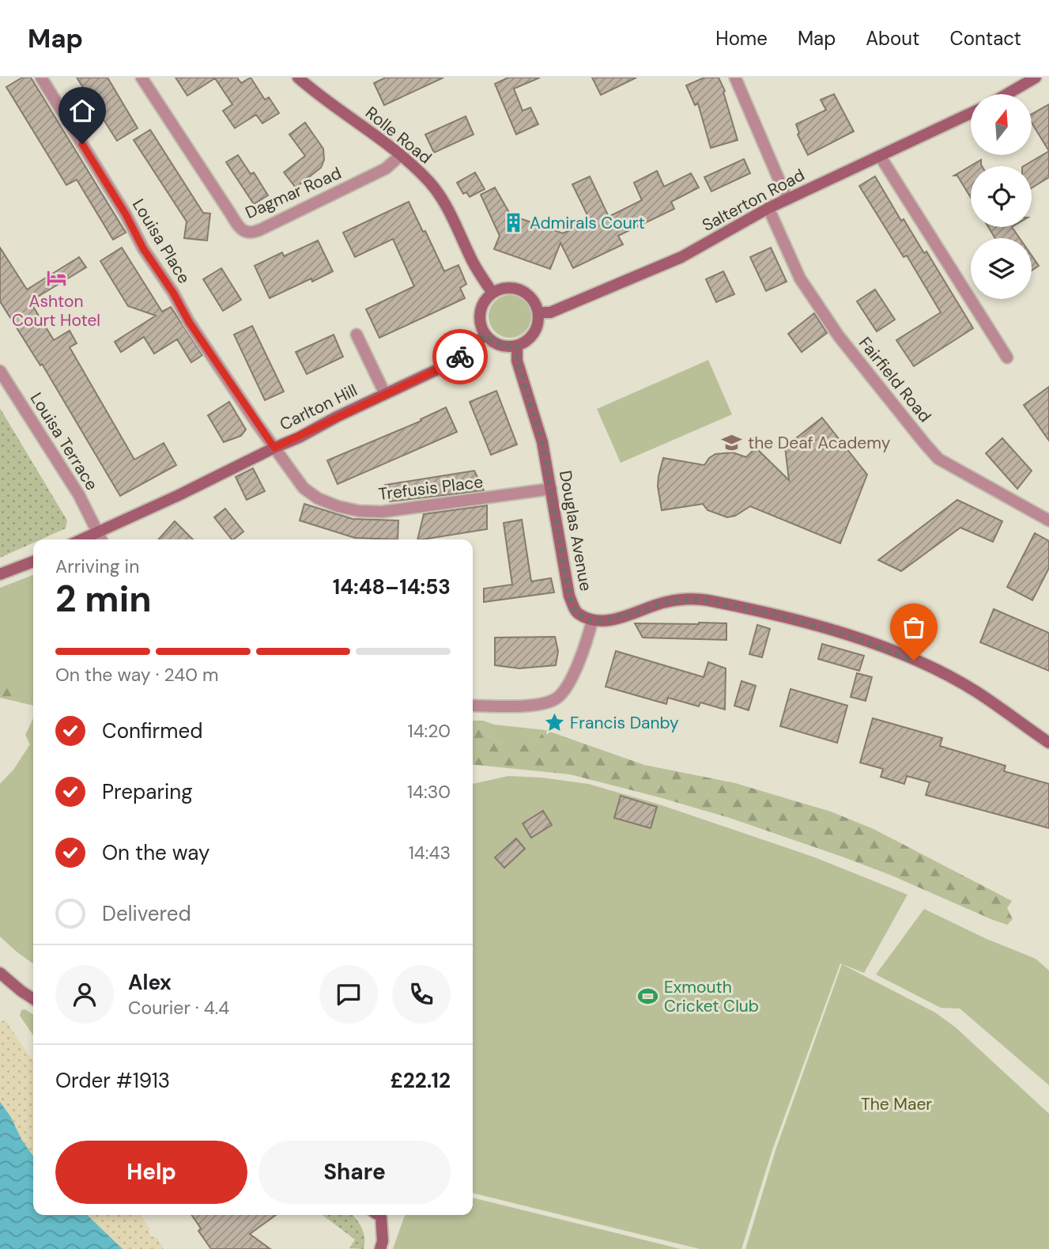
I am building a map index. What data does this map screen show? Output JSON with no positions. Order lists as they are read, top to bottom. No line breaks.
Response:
{"streets":{"street":["Rolle Road","Dagmar Road","Salterton Road","Louisa Place","Fairfield Road","Carlton Hill","Louisa Terrace","Trefusis Place","Douglas Avenue"]},"crossings":[["Rolle Road","Dagmar Road"],["Rolle Road","Salterton Road"],["Rolle Road","Carlton Hill"],["Rolle Road","Douglas Avenue"],["Salterton Road","Fairfield Road"],["Salterton Road","Carlton Hill"],["Salterton Road","Douglas Avenue"],["Louisa Place","Carlton Hill"],["Louisa Place","Trefusis Place"],["Carlton Hill","Louisa Terrace"],["Carlton Hill","Trefusis Place"],["Carlton Hill","Douglas Avenue"],["Trefusis Place","Douglas Avenue"]],"parks":["The Maer"],"places":{"building":["Admirals Court"],"hotel":["Ashton Court Hotel"],"school or university":["the Deaf Academy"],"place":["Francis Danby"],"sports":["Exmouth Cricket Club"]},"north":"top","page":{"header":"Map","nav":["Home","Map","About","Contact"],"heading":["2 min","Arriving in","14:48–14:53"],"panel":["Alex","Courier · 4.4","Order #1913","£22.12"],"bar":"On the way · 240 m","list":[["Confirmed","14:20"],["Preparing","14:30"],["On the way","14:43"],"Delivered"],"buttons":["Help","Share"]}}
